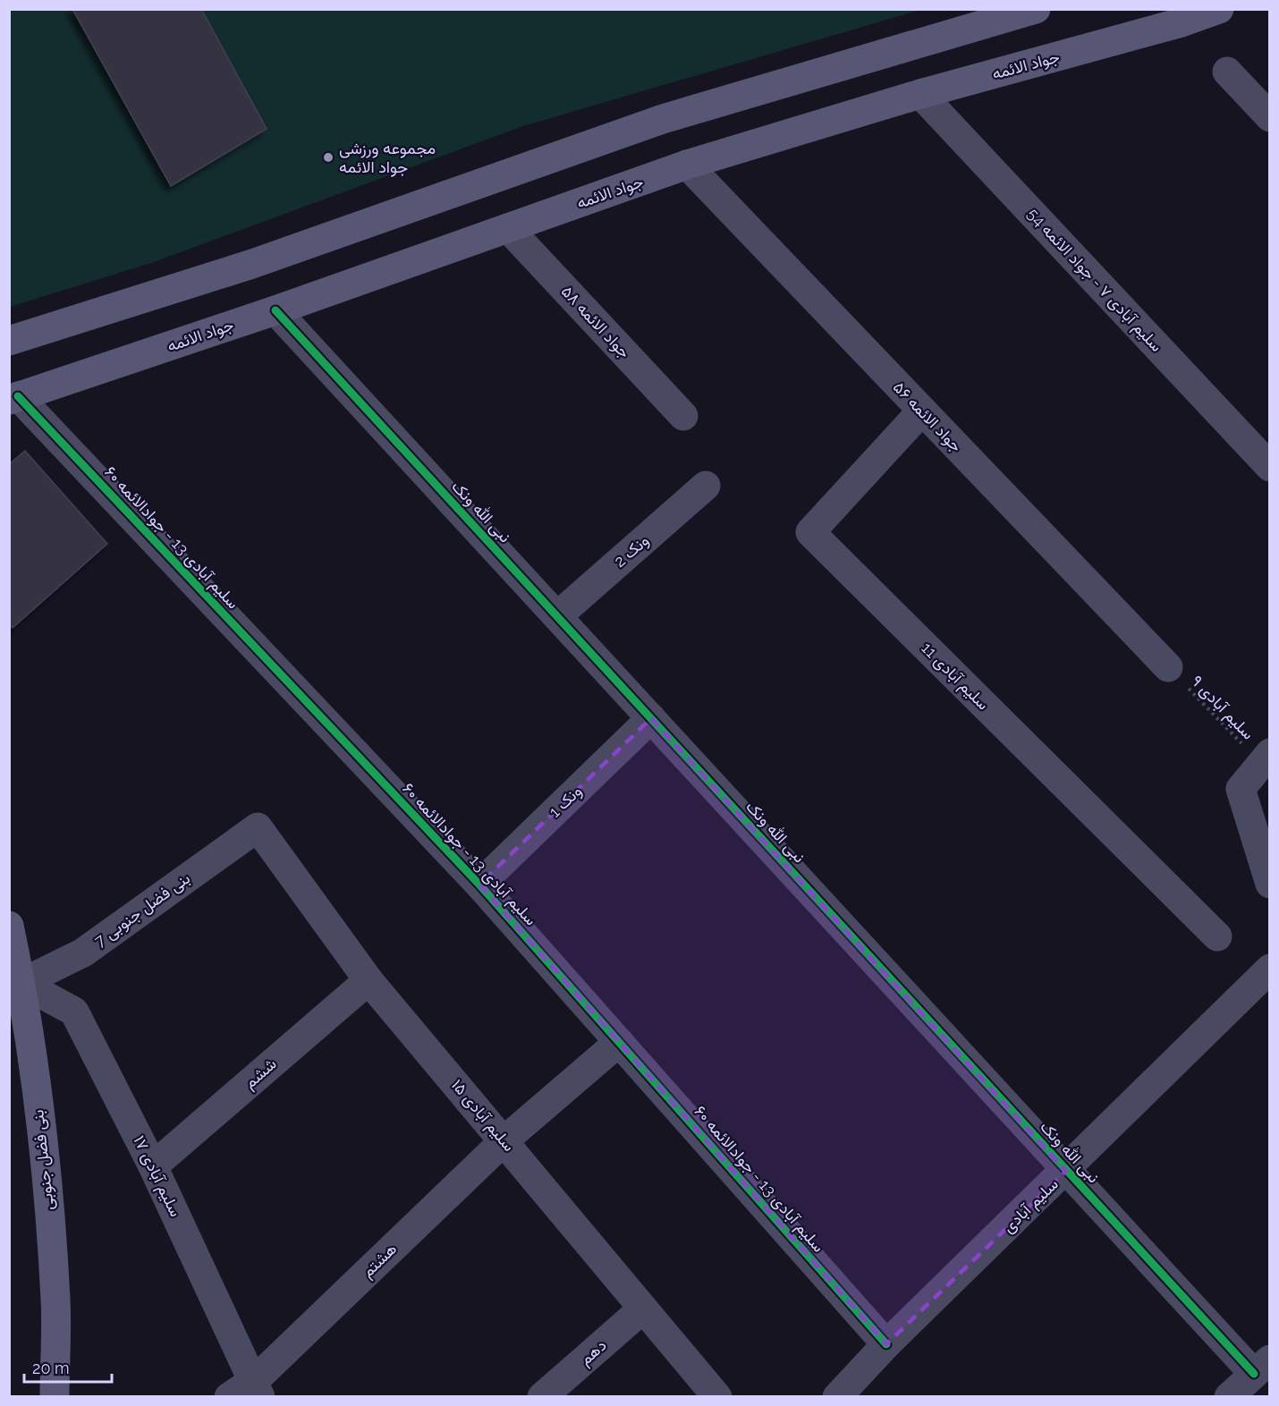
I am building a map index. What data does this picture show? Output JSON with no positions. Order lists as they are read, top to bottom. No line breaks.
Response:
{"streets":{"street":["جواد الائمه","سلیم آبادی ۷ - جواد الائمه 54","جواد الائمه ۵۸","جواد الائمه ۵۶","نبی الله ونک","سلیم آبادی 13 - جوادالائمه ۶۰","ونک 2","سلیم آبادی 11","ونک 1","بنی فضل جنوبی 7","ششم","سلیم آبادی ۱۵","بنی فضل جنوبی","سلیم آبادی ۱۷","سلیم آبادی","هشتم","دهم"],"path":["سلیم آبادی ۹"]},"crossings":[["جواد الائمه","سلیم آبادی ۷ - جواد الائمه 54"],["جواد الائمه","جواد الائمه ۵۸"],["جواد الائمه","جواد الائمه ۵۶"],["جواد الائمه","نبی الله ونک"],["جواد الائمه","سلیم آبادی 13 - جوادالائمه ۶۰"],["جواد الائمه ۵۶","سلیم آبادی 11"],["جواد الائمه ۵۶","سلیم آبادی ۹"],["نبی الله ونک","ونک 2"],["نبی الله ونک","ونک 1"],["نبی الله ونک","سلیم آبادی"],["سلیم آبادی 13 - جوادالائمه ۶۰","ونک 1"],["سلیم آبادی 13 - جوادالائمه ۶۰","سلیم آبادی"],["سلیم آبادی 13 - جوادالائمه ۶۰","هشتم"],["بنی فضل جنوبی 7","سلیم آبادی ۱۵"],["بنی فضل جنوبی 7","بنی فضل جنوبی"],["بنی فضل جنوبی 7","سلیم آبادی ۱۷"],["ششم","سلیم آبادی ۱۵"],["ششم","سلیم آبادی ۱۷"],["سلیم آبادی ۱۵","هشتم"],["سلیم آبادی ۱۵","دهم"],["بنی فضل جنوبی","سلیم آبادی ۱۷"],["سلیم آبادی ۱۷","هشتم"]],"places":["مجموعه ورزشی جواد الائمه"],"scale_bar":"20 m"}
